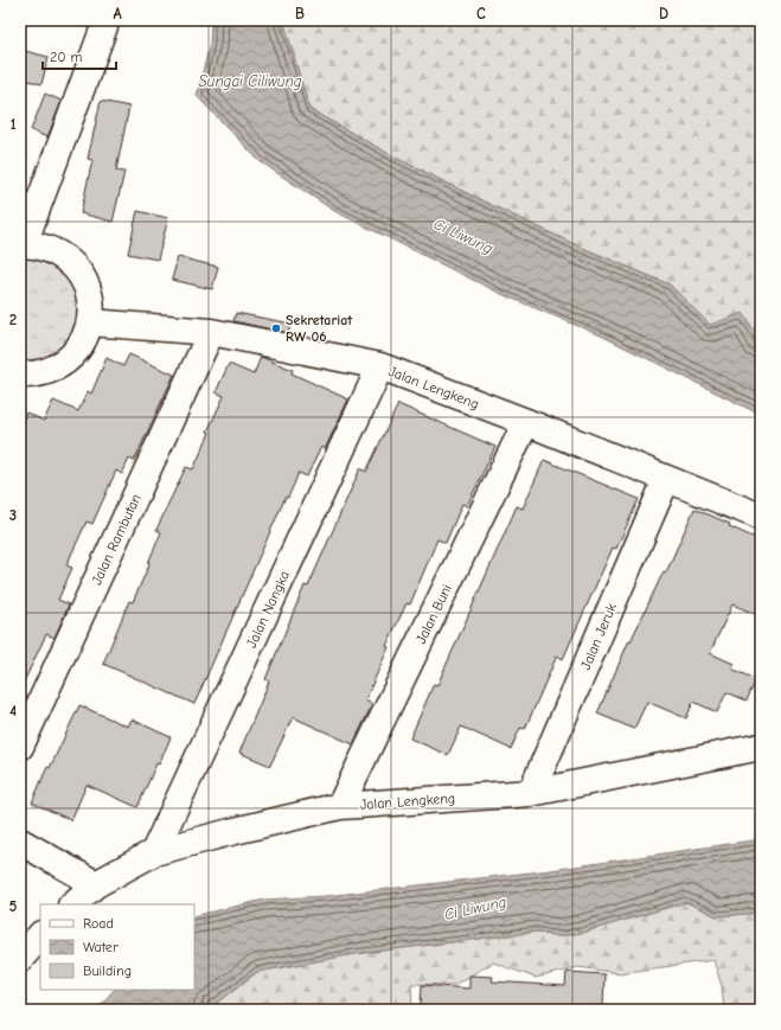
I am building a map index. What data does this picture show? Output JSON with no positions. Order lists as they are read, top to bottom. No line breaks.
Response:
{"streets":{"street":["Jalan Lengkeng","Jalan Rambutan","Jalan Nangka","Jalan Buni","Jalan Jeruk"]},"crossings":[["Jalan Lengkeng","Jalan Rambutan"],["Jalan Lengkeng","Jalan Nangka"],["Jalan Lengkeng","Jalan Buni"],["Jalan Lengkeng","Jalan Jeruk"]],"water":["Sungai Ciliwung","Ci Liwung"],"places":["Sekretariat RW 06"],"legend":["Road","Water","Building"],"scale_bar":"20 m","grid":{"columns":["A","B","C","D"],"rows":["1","2","3","4","5"]}}
